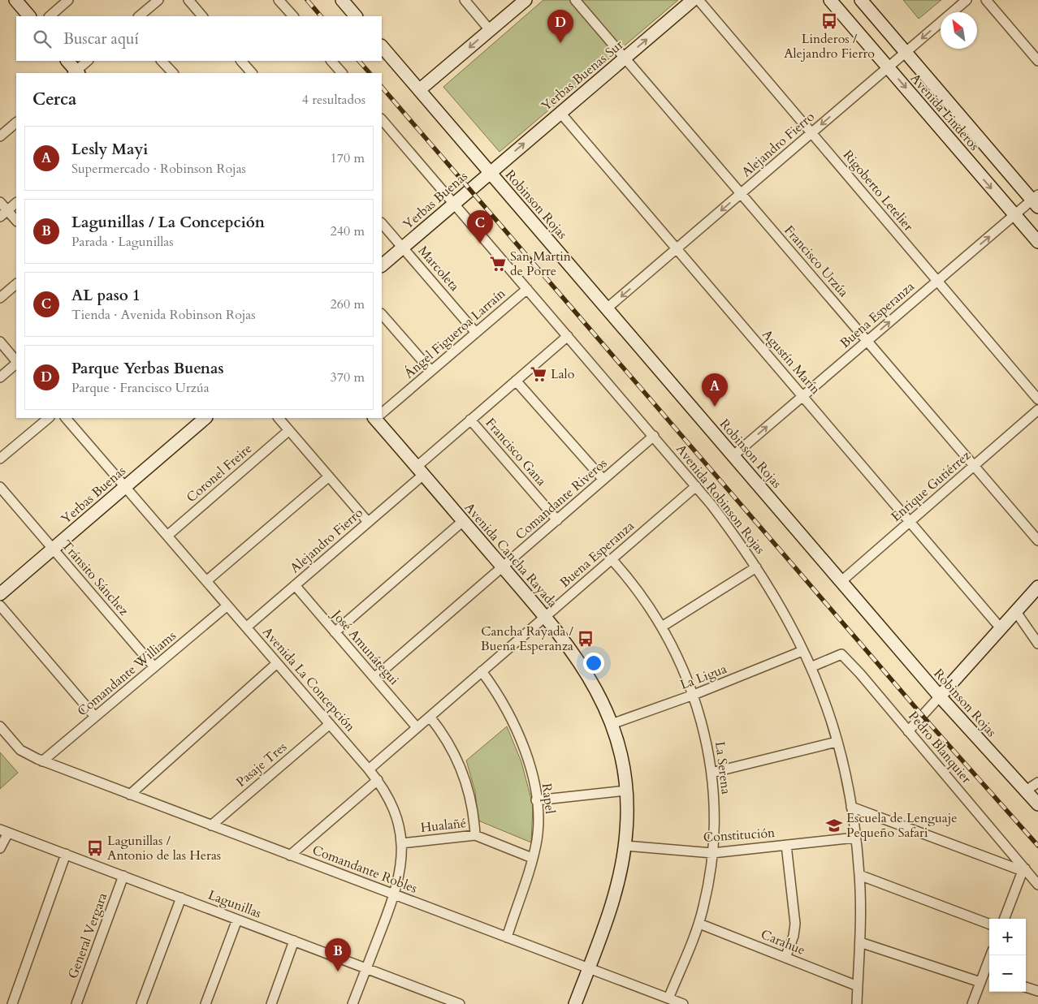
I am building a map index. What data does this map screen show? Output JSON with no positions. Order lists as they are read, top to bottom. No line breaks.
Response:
{"streets":{"street":["Yerbas Buenas Sur","Avenida Linderos","Alejandro Fierro","Rigoberto Letelier","Yerbas Buenas","Robinson Rojas","Francisco Urzúa","Marcoleta","Buena Esperanza","Ángel Figueroa Larraín","Agustín Marín","Francisco Gana","Coronel Freire","Enrique Gutiérrez","Comandante Riveros","Avenida Robinson Rojas","Avenida Cancha Rayada","Tránsito Sánchez","José Amunátegui","Comandante Williams","La Ligua","Avenida La Concepción","Pedro Blanquier","Pasaje Tres","La Serena","Rapel","Hualañé","Constitución","Comandante Robles","Lagunillas","General Vergara","Carahue"]},"crossings":[["Yerbas Buenas Sur","Yerbas Buenas"],["Yerbas Buenas Sur","Robinson Rojas"],["Yerbas Buenas Sur","Francisco Urzúa"],["Yerbas Buenas Sur","Agustín Marín"],["Avenida Linderos","Alejandro Fierro"],["Avenida Linderos","Buena Esperanza"],["Alejandro Fierro","Rigoberto Letelier"],["Alejandro Fierro","Robinson Rojas"],["Alejandro Fierro","Francisco Urzúa"],["Alejandro Fierro","Agustín Marín"],["Alejandro Fierro","Francisco Gana"],["Alejandro Fierro","Avenida Robinson Rojas"],["Alejandro Fierro","Avenida Cancha Rayada"],["Alejandro Fierro","José Amunátegui"],["Alejandro Fierro","Avenida La Concepción"],["Rigoberto Letelier","Buena Esperanza"],["Yerbas Buenas","Robinson Rojas"],["Yerbas Buenas","Marcoleta"],["Yerbas Buenas","Avenida Robinson Rojas"],["Yerbas Buenas","Tránsito Sánchez"],["Yerbas Buenas","Avenida La Concepción"],["Robinson Rojas","Buena Esperanza"],["Robinson Rojas","Enrique Gutiérrez"],["Francisco Urzúa","Buena Esperanza"],["Francisco Urzúa","Enrique Gutiérrez"],["Marcoleta","Ángel Figueroa Larraín"],["Buena Esperanza","Agustín Marín"],["Buena Esperanza","Avenida Robinson Rojas"],["Buena Esperanza","Avenida Cancha Rayada"],["Buena Esperanza","José Amunátegui"],["Buena Esperanza","Avenida La Concepción"],["Buena Esperanza","La Serena"],["Buena Esperanza","Rapel"],["Ángel Figueroa Larraín","Avenida Robinson Rojas"],["Agustín Marín","Enrique Gutiérrez"],["Francisco Gana","Comandante Riveros"],["Coronel Freire","Avenida La Concepción"],["Comandante Riveros","Avenida Robinson Rojas"],["Comandante Riveros","Avenida Cancha Rayada"],["Comandante Riveros","José Amunátegui"],["Avenida Robinson Rojas","La Ligua"],["Avenida Robinson Rojas","Pedro Blanquier"],["Avenida Robinson Rojas","Constitución"],["Avenida Robinson Rojas","Carahue"],["Avenida Cancha Rayada","La Ligua"],["Avenida Cancha Rayada","Constitución"],["Avenida Cancha Rayada","Comandante Robles"],["Tránsito Sánchez","Comandante Williams"],["Comandante Williams","Avenida La Concepción"],["Comandante Williams","Comandante Robles"],["La Ligua","La Serena"],["Avenida La Concepción","Pasaje Tres"],["Avenida La Concepción","Hualañé"],["Avenida La Concepción","Comandante Robles"],["Avenida La Concepción","Lagunillas"],["Pasaje Tres","Comandante Robles"],["La Serena","Constitución"],["La Serena","Comandante Robles"],["La Serena","Carahue"],["Rapel","Hualañé"],["Rapel","Comandante Robles"],["Lagunillas","General Vergara"]],"one_way":["Alejandro Fierro"],"places":{"bus stop":["Linderos / Alejandro Fierro","Cancha Rayada / Buena Esperanza","Lagunillas / Antonio de las Heras"],"supermarket":["San Martin de Porre","Lalo"],"school or university":["Escuela de Lenguaje Pequeño Safari"]},"north":"top left","page":{"pins":["D","C","A","B"],"search":"Buscar aquí","heading":["Cerca","4 resultados"],"list":[{"mark":"A","name":"Lesly Mayi","note":"Supermercado · Robinson Rojas","value":"170 m"},{"mark":"B","name":"Lagunillas / La Concepción","note":"Parada · Lagunillas","value":"240 m"},{"mark":"C","name":"AL paso 1","note":"Tienda · Avenida Robinson Rojas","value":"260 m"},{"mark":"D","name":"Parque Yerbas Buenas","note":"Parque · Francisco Urzúa","value":"370 m"}],"map_buttons":["+","−"]}}
